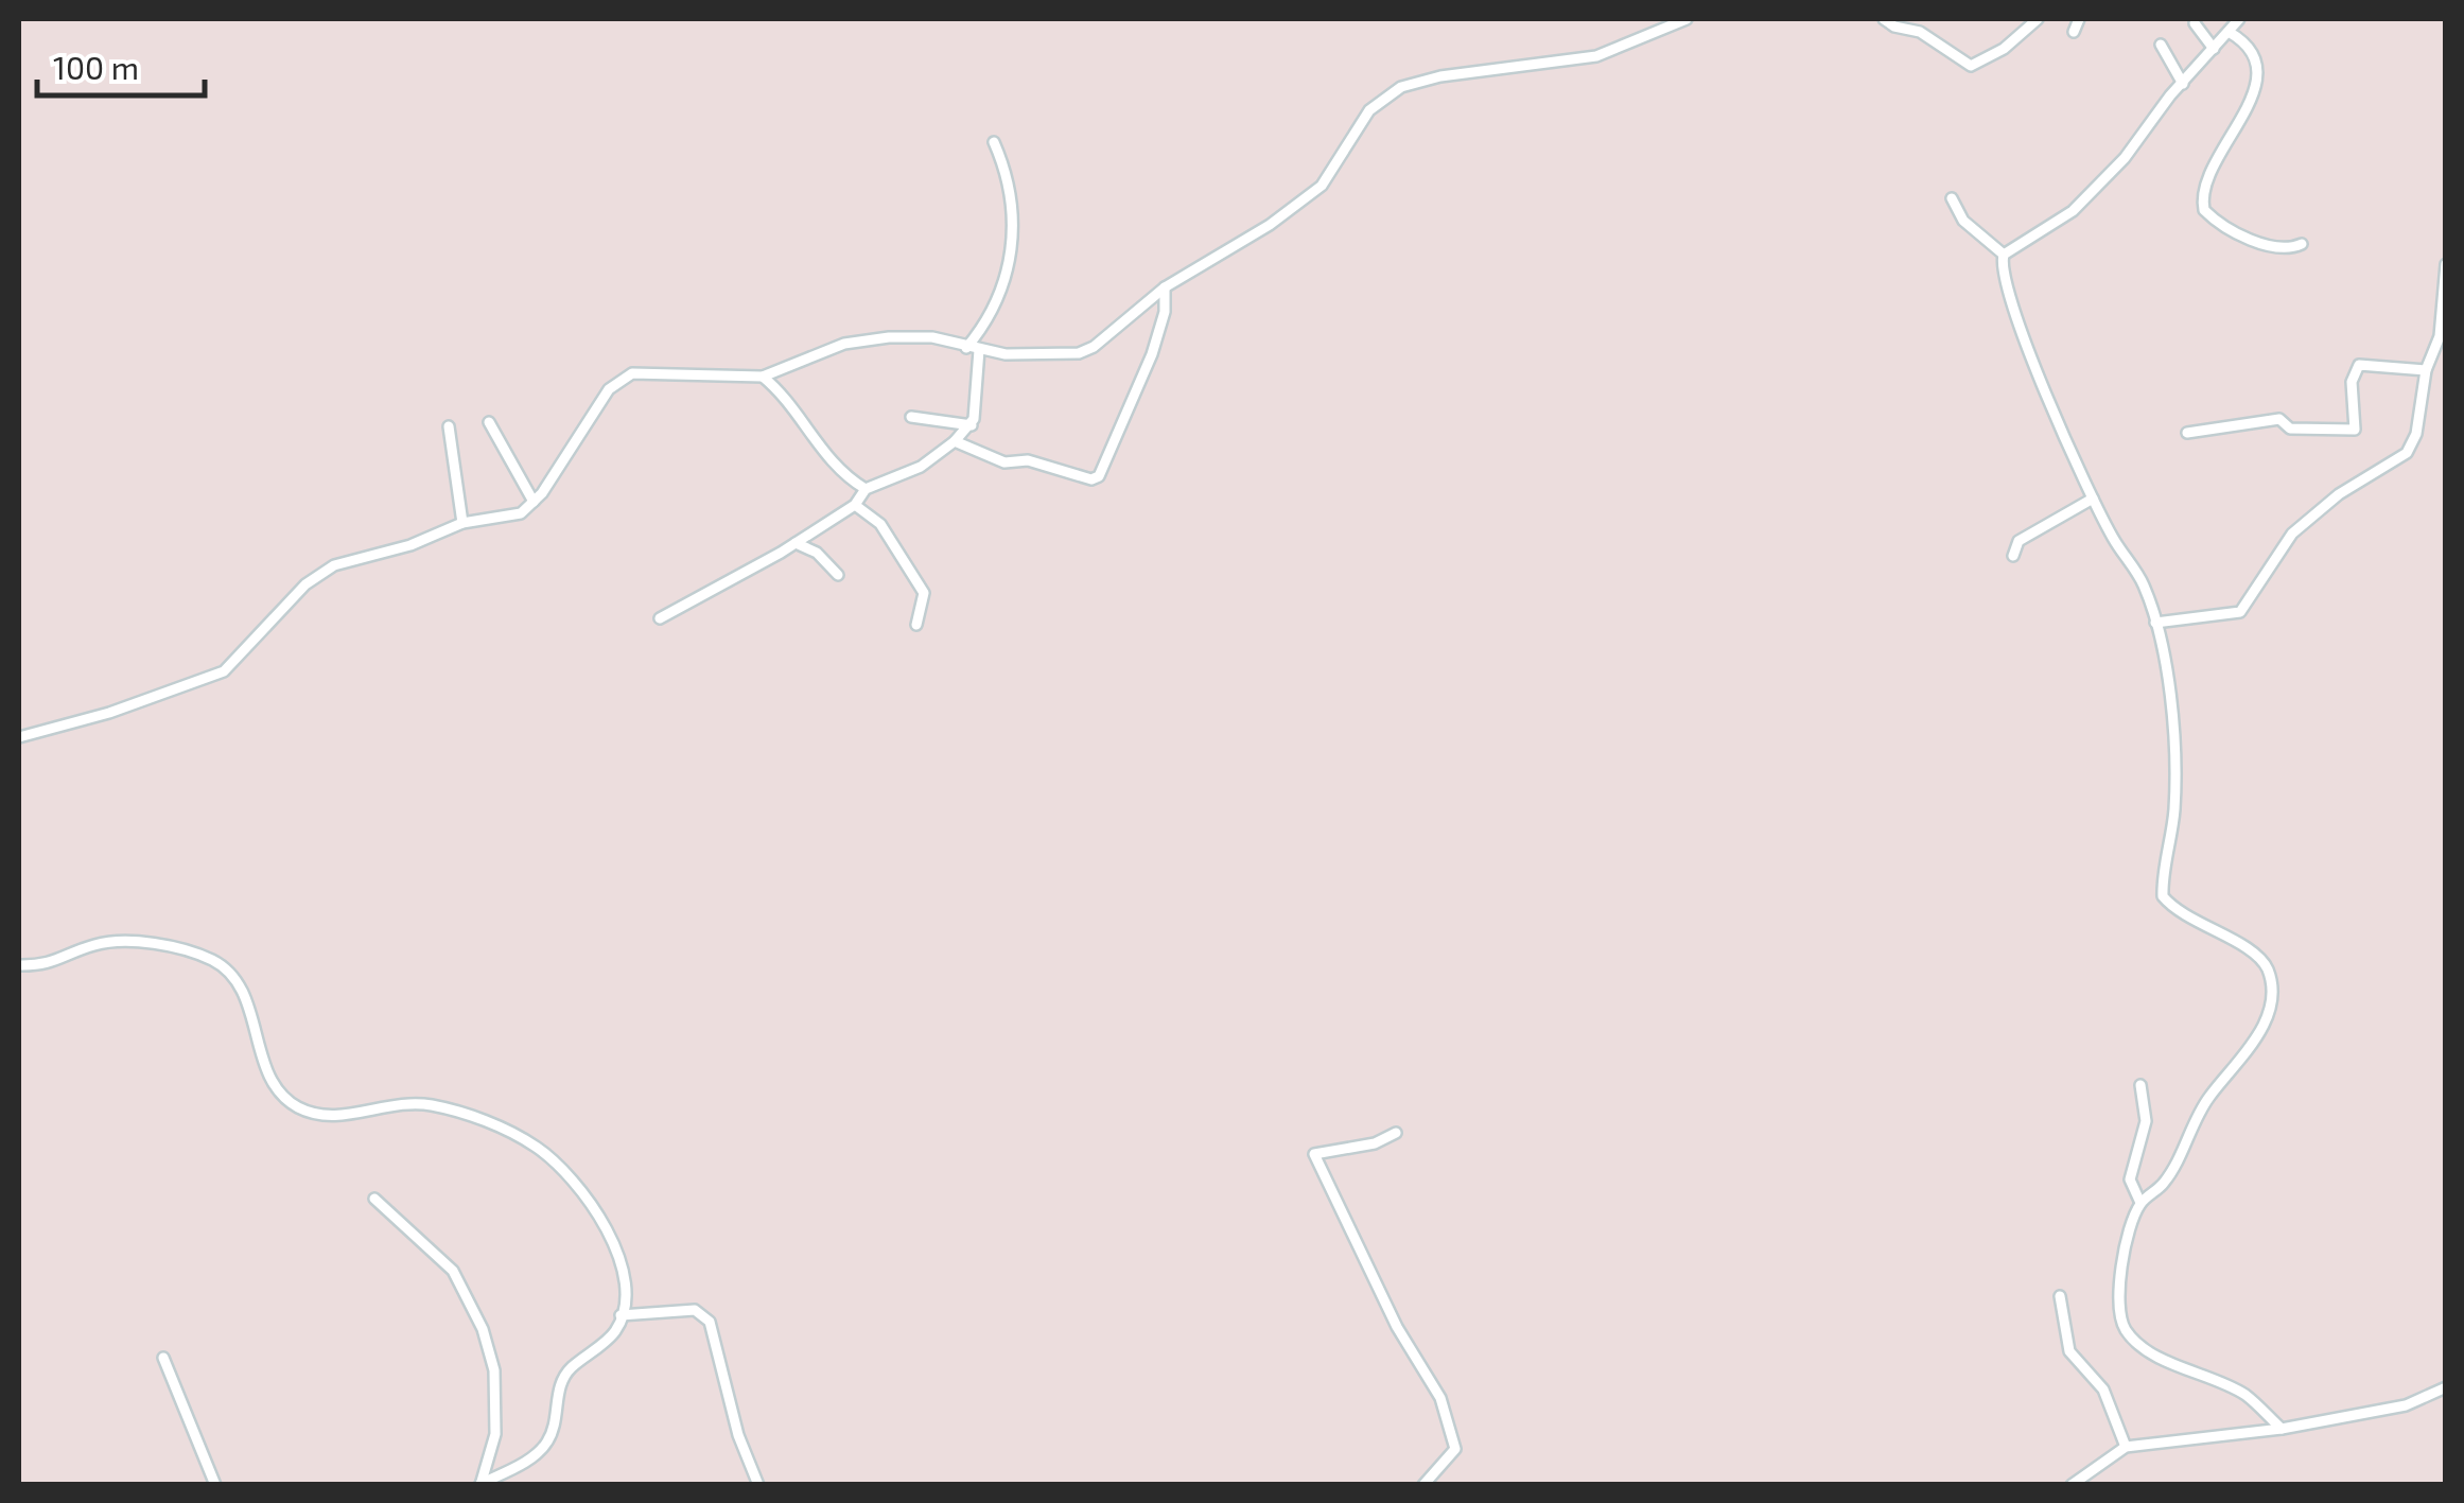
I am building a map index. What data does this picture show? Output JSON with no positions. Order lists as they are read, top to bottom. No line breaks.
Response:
{"scale_bar":"100 m"}
